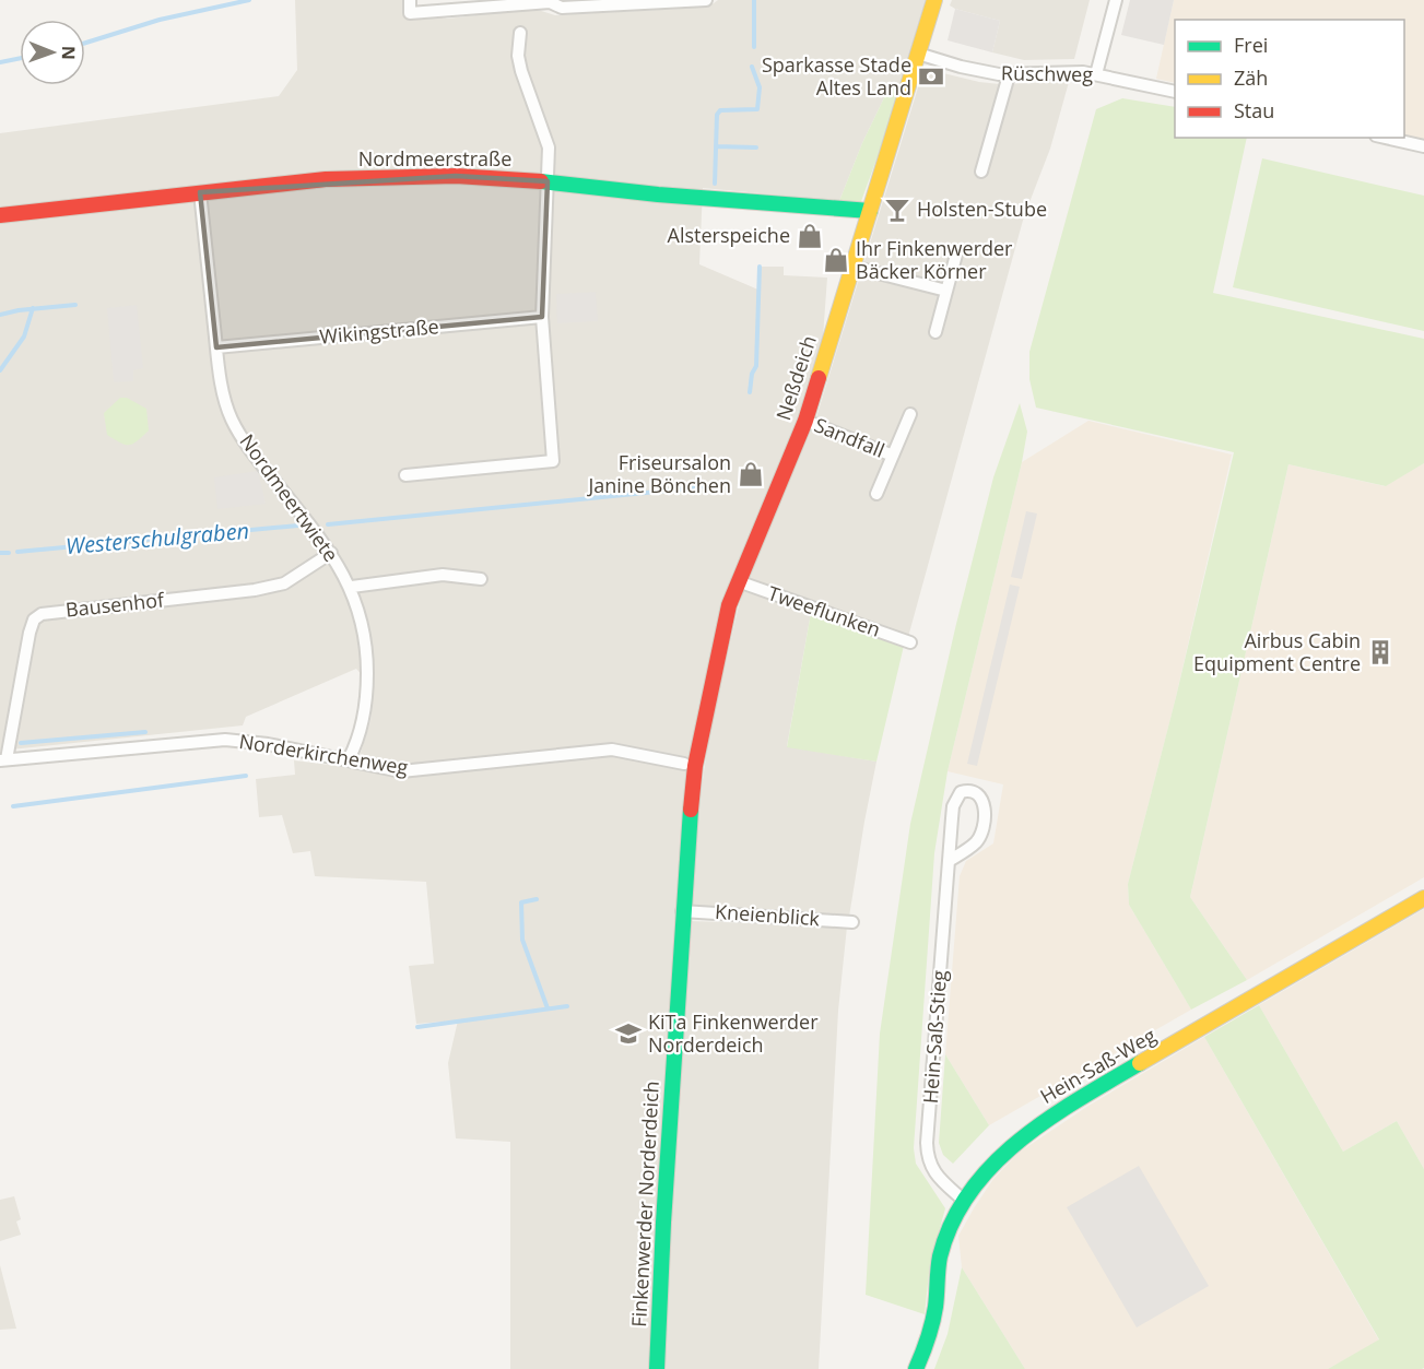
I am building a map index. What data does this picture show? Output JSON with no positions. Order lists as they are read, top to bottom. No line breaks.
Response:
{"streets":{"street":["Rüschweg","Nordmeerstraße","Wikingstraße","Neßdeich","Sandfall","Nordmeertwiete","Bausenhof","Tweeflunken","Norderkirchenweg","Kneienblick","Hein-Saß-Stieg","Hein-Saß-Weg","Finkenwerder Norderdeich"]},"crossings":[["Rüschweg","Neßdeich"],["Nordmeerstraße","Neßdeich"],["Nordmeerstraße","Nordmeertwiete"],["Wikingstraße","Nordmeertwiete"],["Neßdeich","Sandfall"],["Neßdeich","Tweeflunken"],["Neßdeich","Norderkirchenweg"],["Neßdeich","Finkenwerder Norderdeich"],["Nordmeertwiete","Bausenhof"],["Nordmeertwiete","Norderkirchenweg"],["Bausenhof","Norderkirchenweg"],["Norderkirchenweg","Finkenwerder Norderdeich"],["Kneienblick","Finkenwerder Norderdeich"],["Hein-Saß-Stieg","Hein-Saß-Weg"]],"water":["Westerschulgraben"],"places":{"bank":["Sparkasse Stade Altes Land"],"bar":["Holsten-Stube"],"shop":["Alsterspeiche","Ihr Finkenwerder Bäcker Körner","Friseursalon Janine Bönchen"],"building":["Airbus Cabin Equipment Centre"],"school or university":["KiTa Finkenwerder Norderdeich"]},"legend":["Frei","Zäh","Stau"],"north":"right"}
